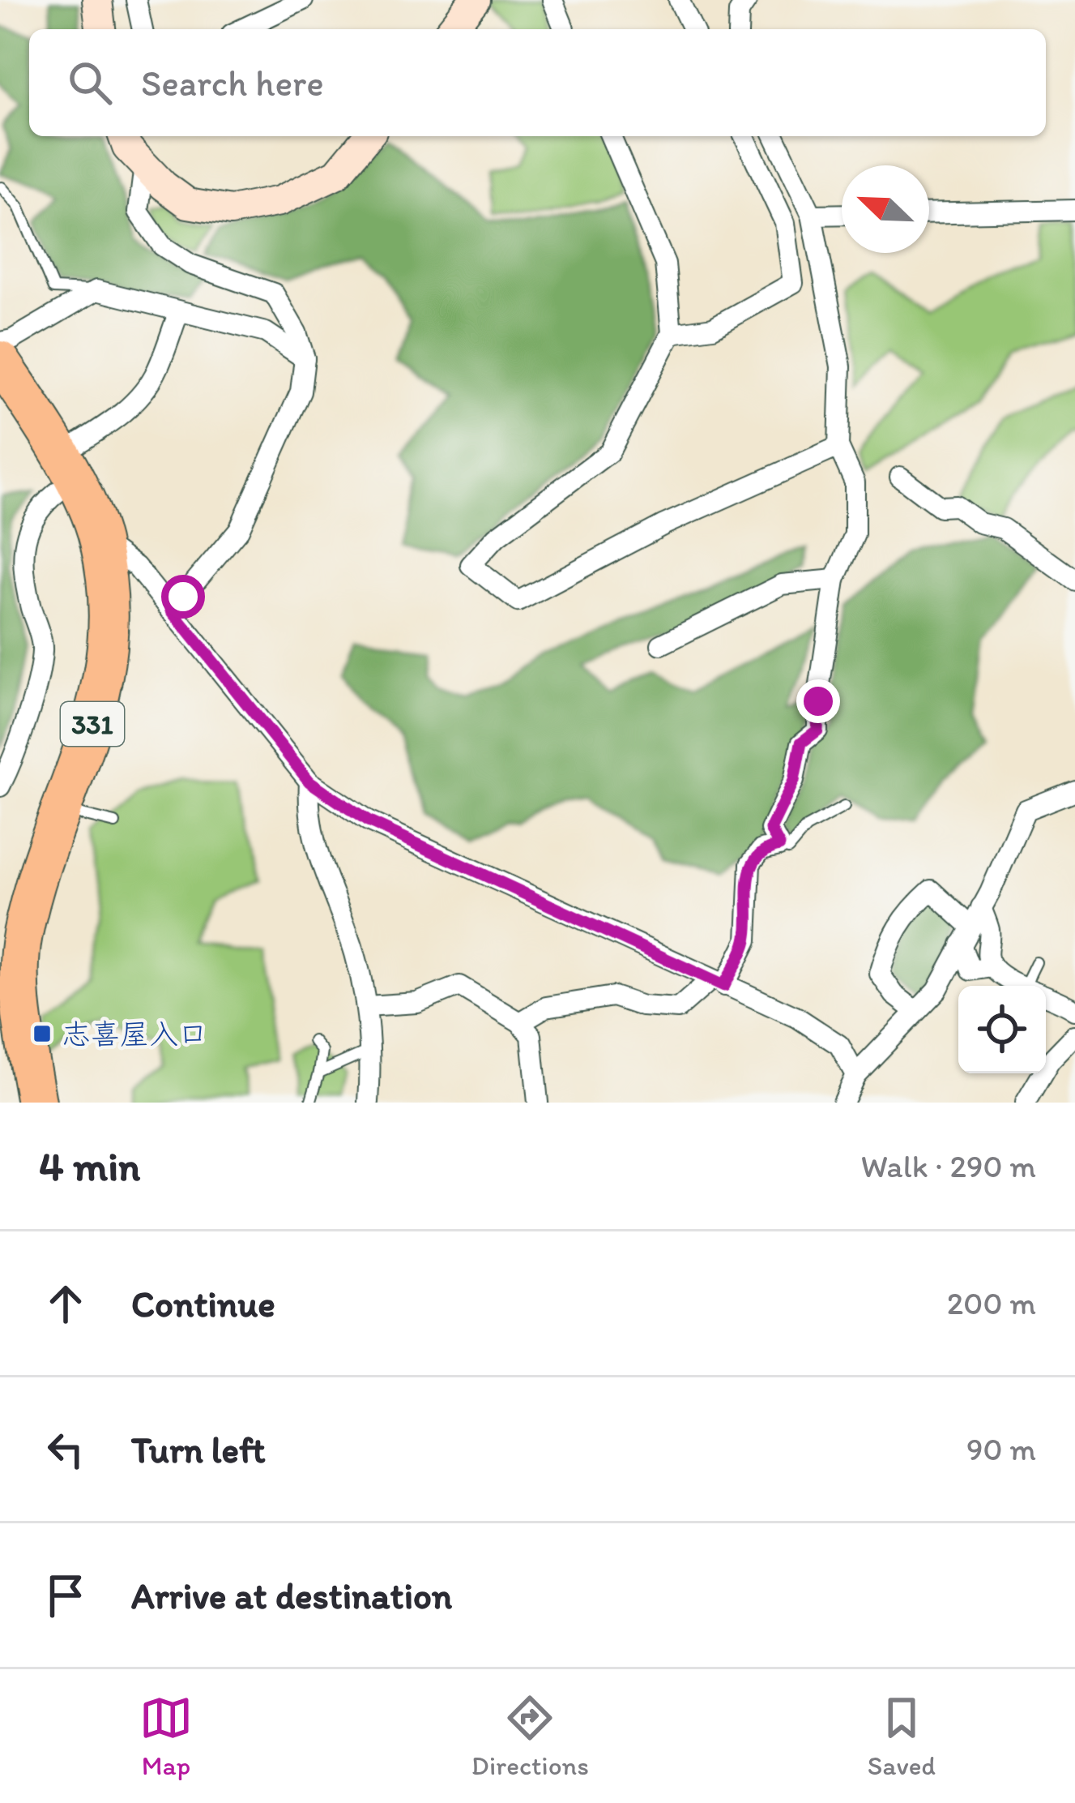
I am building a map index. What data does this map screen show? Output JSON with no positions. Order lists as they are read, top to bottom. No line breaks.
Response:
{"streets":{"highway":["331"]},"places":{"transit":["志喜屋入口"]},"north":"top left","page":{"search":"Search here","heading":["4 min","Walk · 290 m"],"list":[["Continue","200 m"],["Turn left","90 m"],"Arrive at destination"],"nav":["Map","Directions","Saved"]}}
